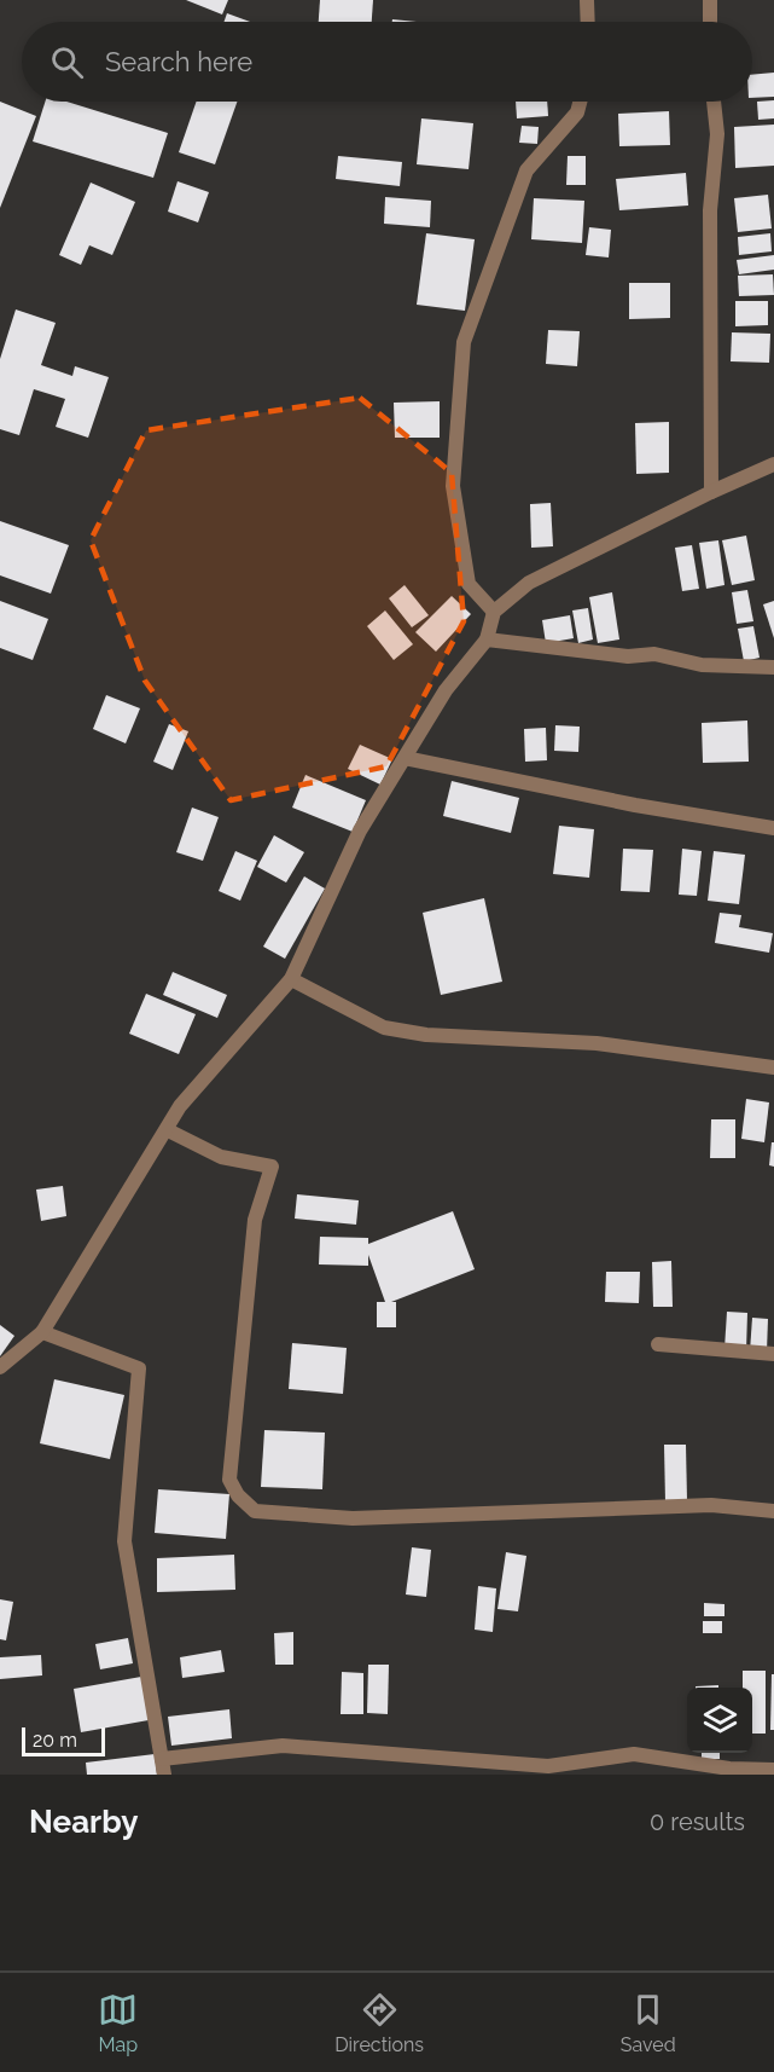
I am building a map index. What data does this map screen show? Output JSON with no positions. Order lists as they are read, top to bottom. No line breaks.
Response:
{"scale_bar":"20 m","page":{"search":"Search here","scale":"20 m","heading":["Nearby","0 results"],"nav":["Map","Directions","Saved"]}}
